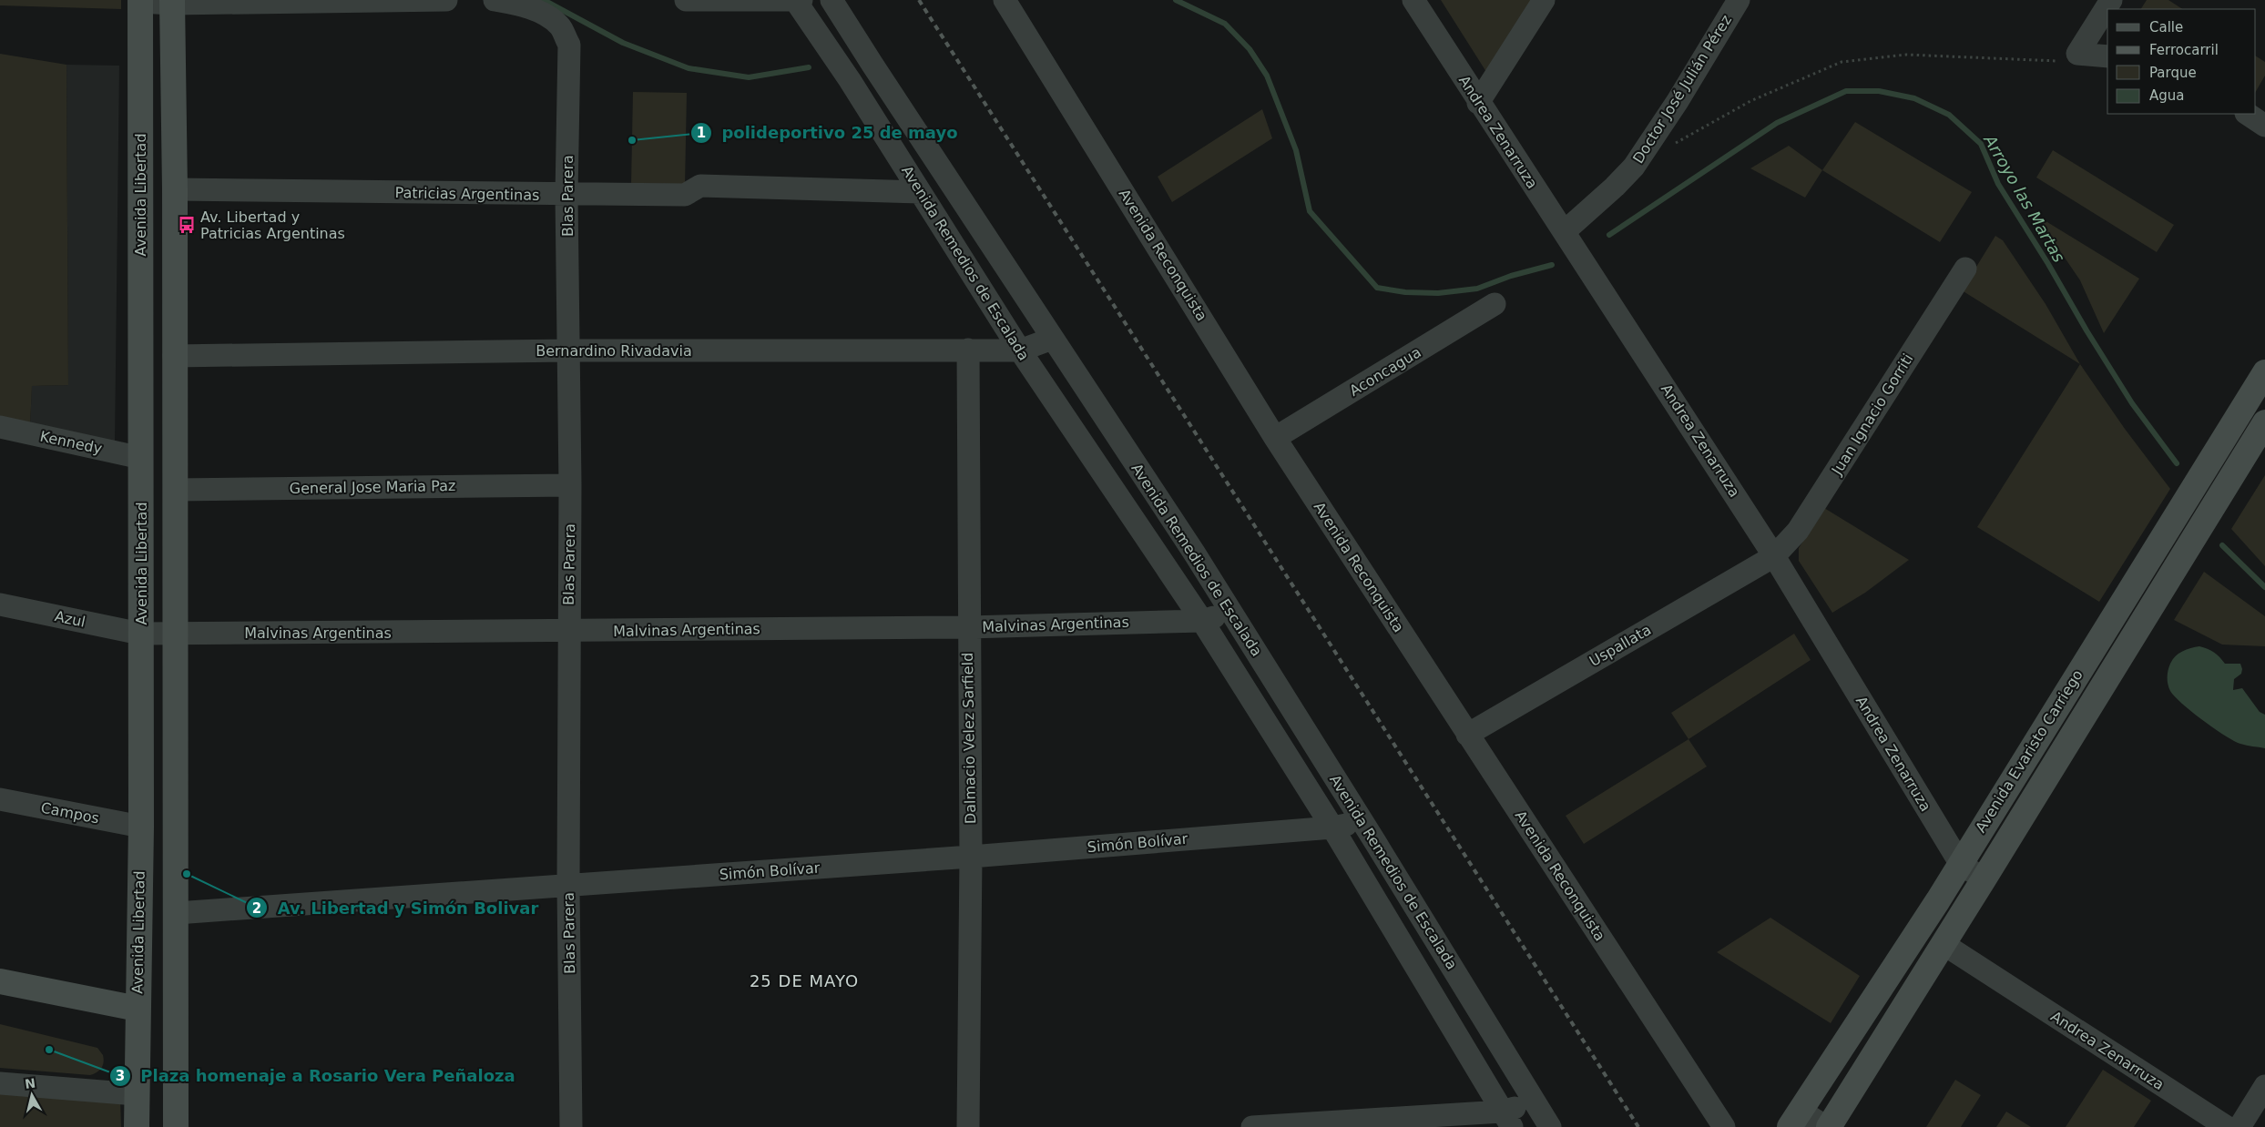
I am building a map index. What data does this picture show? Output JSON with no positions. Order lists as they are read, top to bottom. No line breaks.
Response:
{"streets":{"street":["Doctor José Julián Pérez","Andrea Zenarruza","Patricias Argentinas","Avenida Libertad","Blas Parera","Avenida Reconquista","Avenida Remedios de Escalada","Bernardino Rivadavia","Aconcagua","Juan Ignacio Gorriti","Kennedy","General Jose Maria Paz","Azul","Malvinas Argentinas","Uspallata","Dalmacio Velez Sarfield","Avenida Evaristo Carriego","Campos","Simón Bolívar"]},"crossings":[["Doctor José Julián Pérez","Andrea Zenarruza"],["Andrea Zenarruza","Juan Ignacio Gorriti"],["Andrea Zenarruza","Uspallata"],["Andrea Zenarruza","Avenida Evaristo Carriego"],["Patricias Argentinas","Blas Parera"],["Patricias Argentinas","Avenida Remedios de Escalada"],["Avenida Libertad","Kennedy"],["Avenida Libertad","Azul"],["Avenida Libertad","Malvinas Argentinas"],["Avenida Libertad","Campos"],["Blas Parera","Bernardino Rivadavia"],["Blas Parera","General Jose Maria Paz"],["Blas Parera","Malvinas Argentinas"],["Blas Parera","Simón Bolívar"],["Avenida Reconquista","Aconcagua"],["Avenida Reconquista","Uspallata"],["Avenida Remedios de Escalada","Bernardino Rivadavia"],["Avenida Remedios de Escalada","Malvinas Argentinas"],["Avenida Remedios de Escalada","Simón Bolívar"],["Bernardino Rivadavia","Dalmacio Velez Sarfield"],["Juan Ignacio Gorriti","Uspallata"],["Azul","Malvinas Argentinas"],["Malvinas Argentinas","Dalmacio Velez Sarfield"],["Dalmacio Velez Sarfield","Simón Bolívar"]],"districts":["25 DE MAYO"],"water":["Arroyo las Martas"],"places":{"other":["polideportivo 25 de mayo","Av. Libertad y Simón Bolivar","Plaza homenaje a Rosario Vera Peñaloza"],"bus stop":["Av. Libertad y Patricias Argentinas"]},"legend":["Calle","Ferrocarril","Parque","Agua"],"north":"top"}
